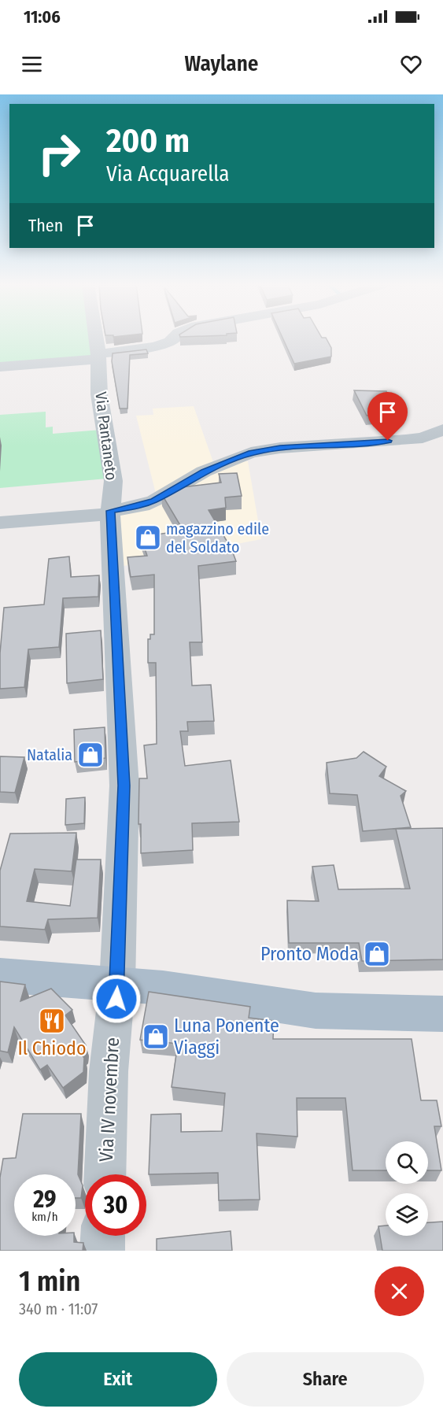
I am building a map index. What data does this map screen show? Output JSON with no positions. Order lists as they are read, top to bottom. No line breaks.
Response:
{"streets":{"street":["Via Pantaneto","Via IV novembre"]},"crossings":[["Via Pantaneto","Via IV novembre"]],"places":{"shop":["magazzino edile del Soldato","Natalia","Pronto Moda","Luna Ponente Viaggi"],"restaurant":["Il Chiodo"]},"page":{"status":"11:06","header":"Waylane","turn":["200 m","Via Acquarella"],"then":"Then","speed":"29 km/h","limit":"30","heading":["1 min","340 m · 11:07"],"buttons":["Exit","Share"]}}
